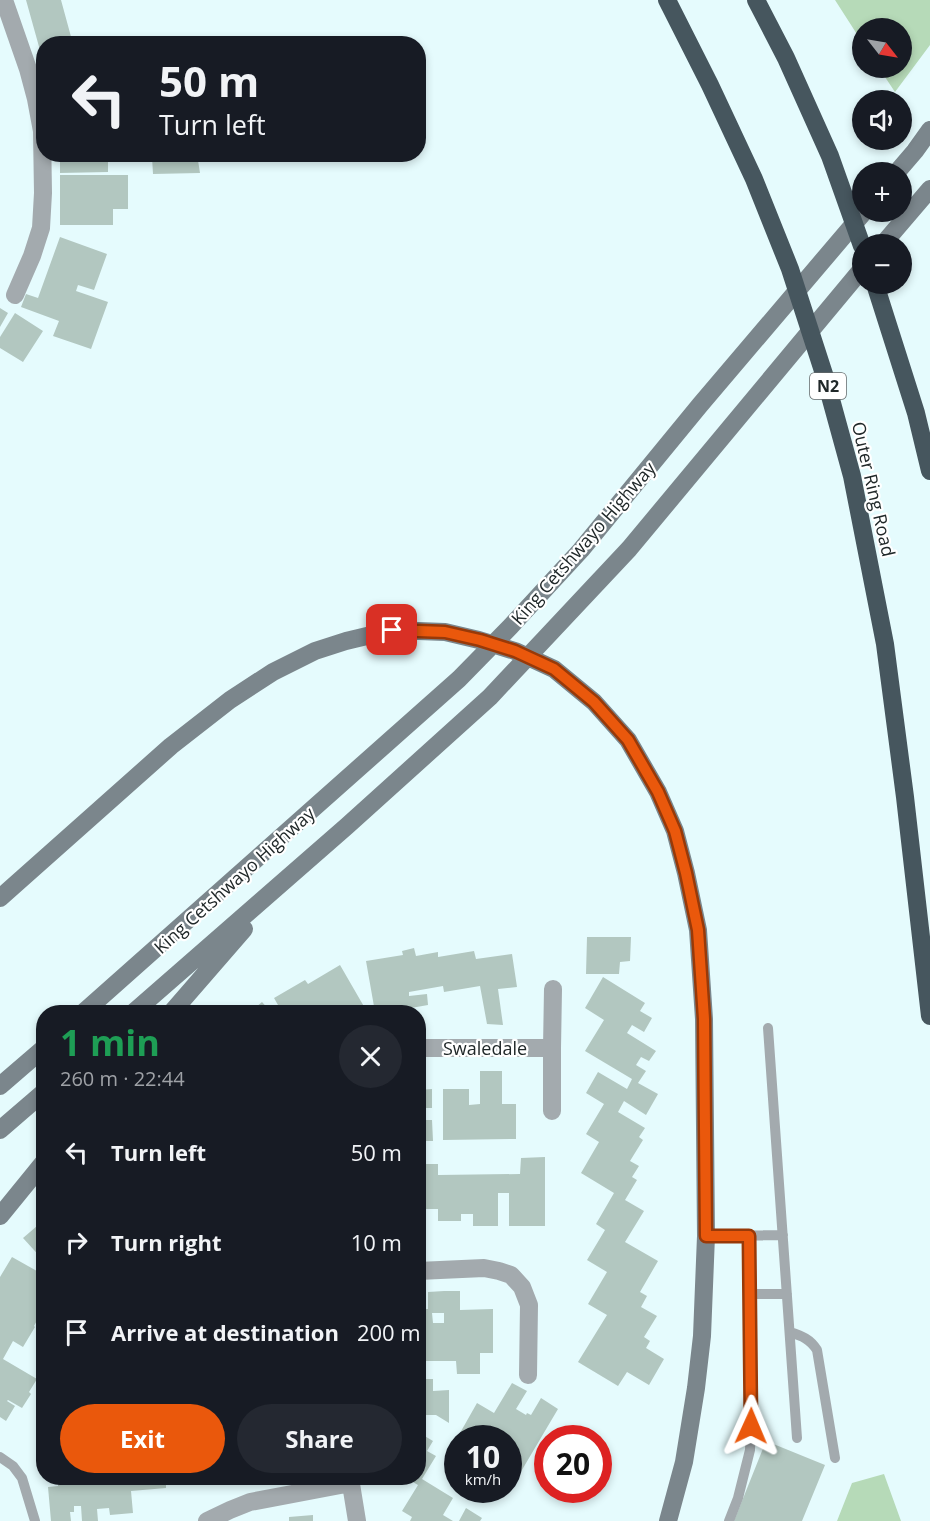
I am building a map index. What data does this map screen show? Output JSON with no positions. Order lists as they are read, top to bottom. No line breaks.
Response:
{"streets":{"highway":["N2","Outer Ring Road"],"main road":["King Cetshwayo Highway"],"street":["Swaledale"]},"north":"bottom right","page":{"map_buttons":["+","−"],"turn":["50 m","Turn left"],"heading":["1 min","260 m · 22:44"],"list":[{"name":"Turn left","value":"50 m"},{"name":"Turn right","value":"10 m"},{"name":"Arrive at destination","value":"200 m"}],"buttons":["Exit","Share"],"speed":"10 km/h","limit":"20"}}
